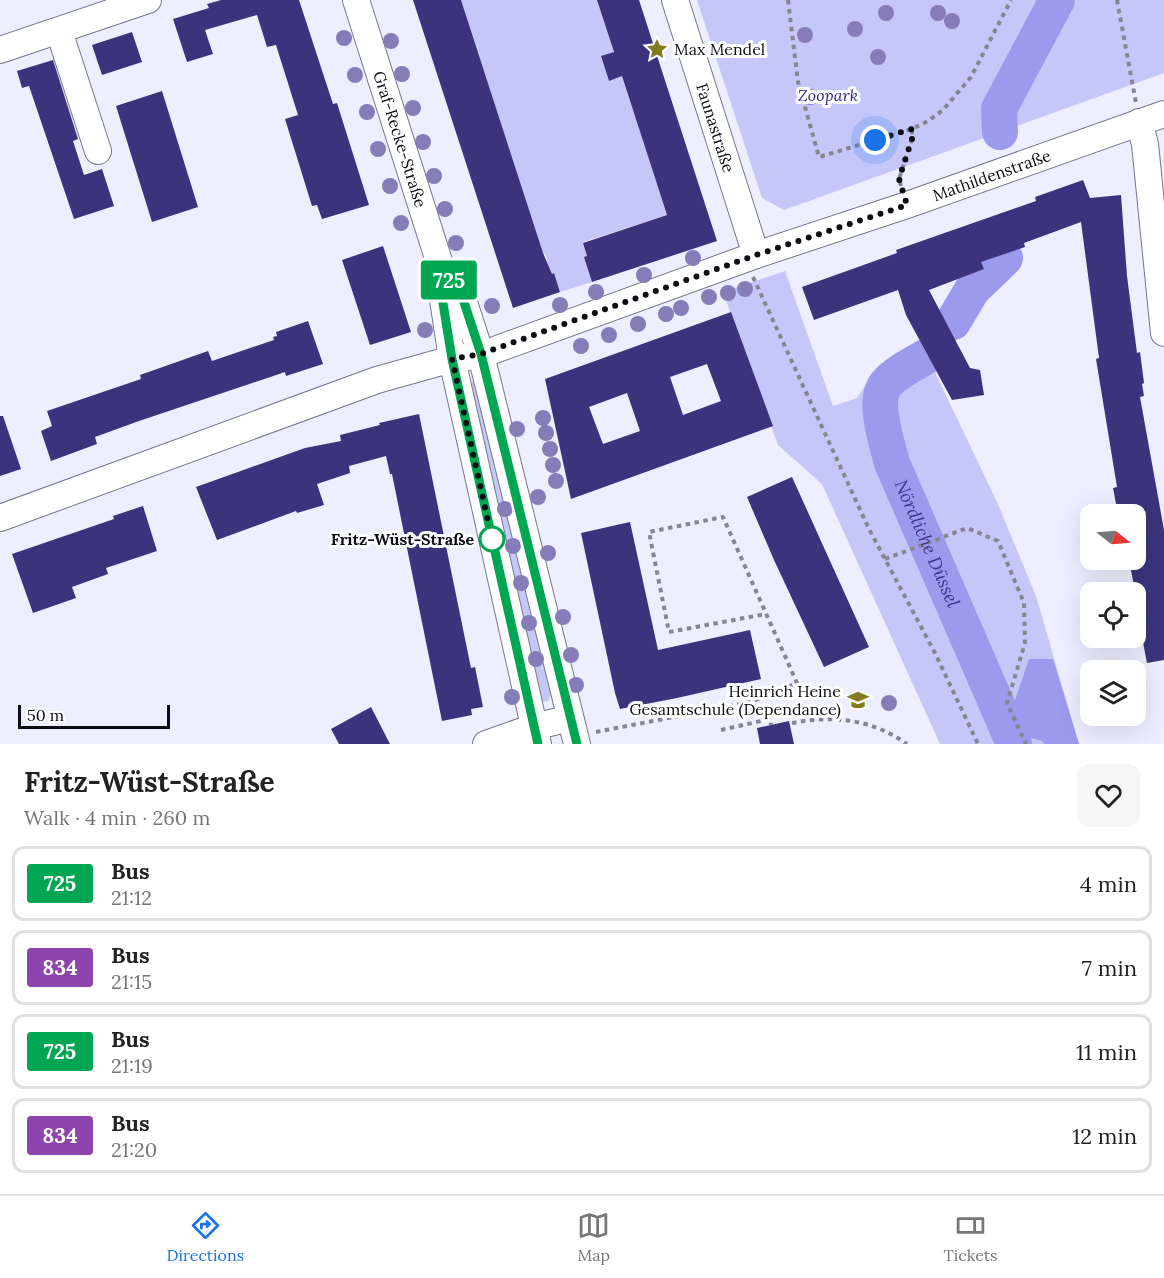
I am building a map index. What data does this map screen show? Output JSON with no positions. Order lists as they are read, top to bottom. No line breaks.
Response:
{"streets":{"street":["Faunastraße","Graf-Recke-Straße","Mathildenstraße"]},"crossings":[["Faunastraße","Mathildenstraße"],["Graf-Recke-Straße","Mathildenstraße"]],"water":["Nördliche Düssel"],"parks":["Zoopark"],"places":{"place":["Max Mendel"],"other":["Fritz-Wüst-Straße"],"school or university":["Heinrich Heine Gesamtschule (Dependance)"]},"lines":["bus line 725"],"scale_bar":"50 m","north":"right","page":{"on_map":"725","scale":"50 m","heading":["Fritz-Wüst-Straße","Walk · 4 min · 260 m"],"list":[{"mark":"725","name":"Bus","note":"21:12","value":"4 min"},{"mark":"834","name":"Bus","note":"21:15","value":"7 min"},{"mark":"725","name":"Bus","note":"21:19","value":"11 min"},{"mark":"834","name":"Bus","note":"21:20","value":"12 min"}],"tabs":["Directions","Map","Tickets"]}}
